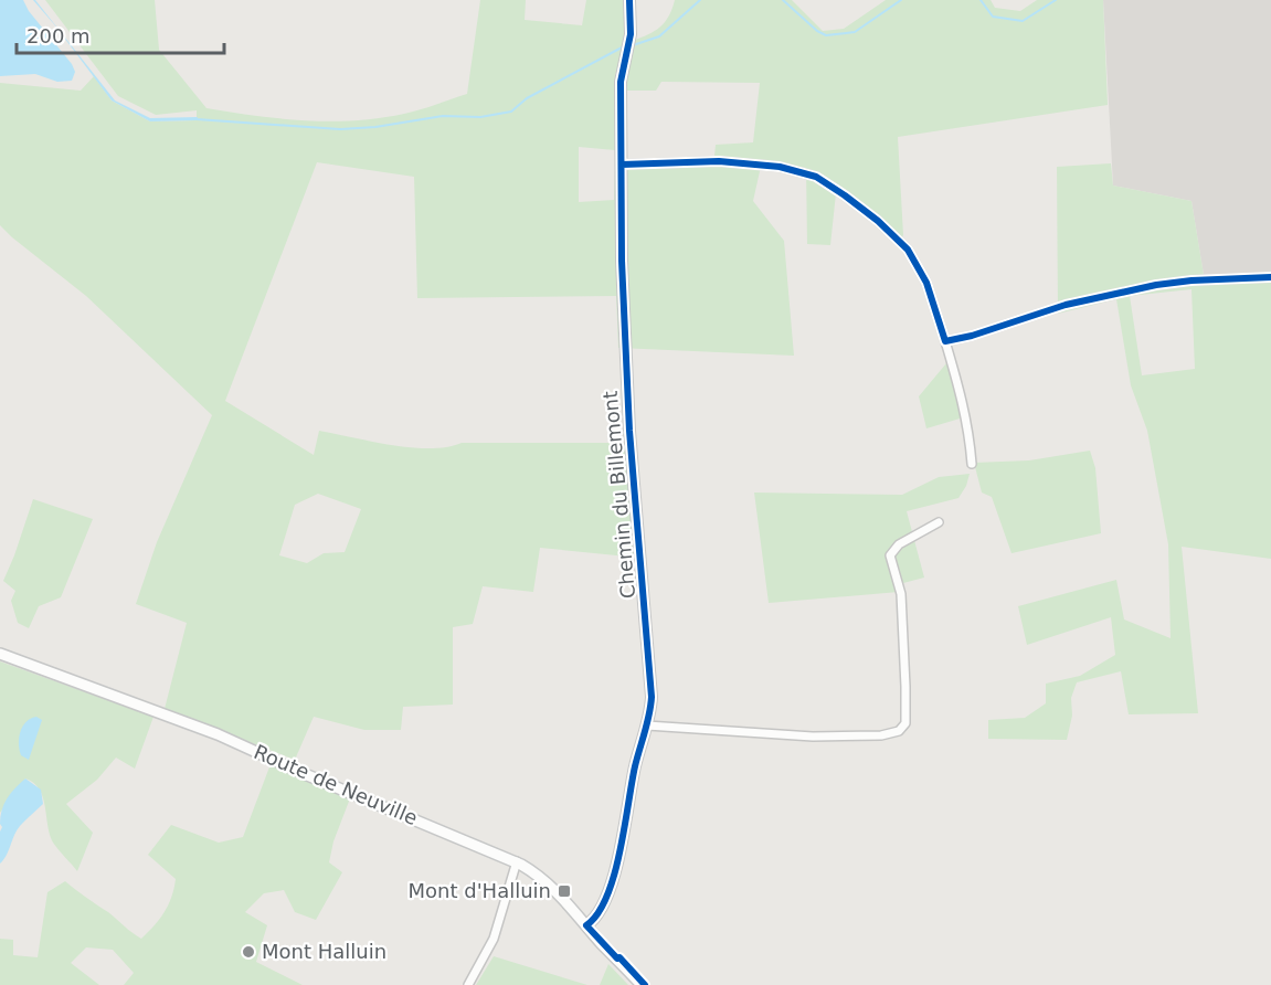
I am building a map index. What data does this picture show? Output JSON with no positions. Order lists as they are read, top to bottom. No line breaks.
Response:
{"streets":{"street":["Chemin du Billemont","Route de Neuville"]},"crossings":[["Chemin du Billemont","Route de Neuville"]],"places":{"transit":["Mont d'Halluin"],"other":["Mont Halluin"]},"scale_bar":"200 m"}
